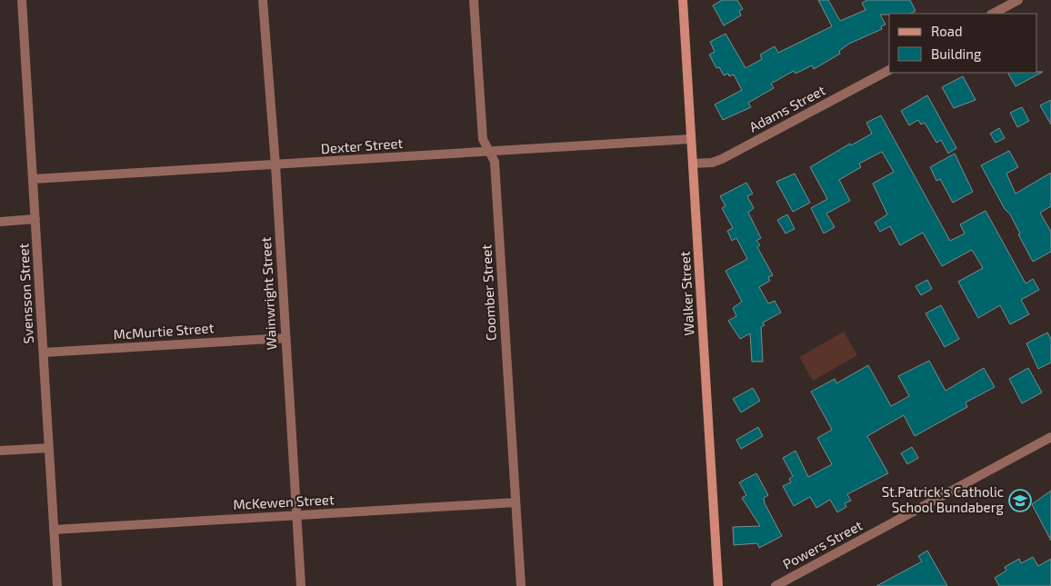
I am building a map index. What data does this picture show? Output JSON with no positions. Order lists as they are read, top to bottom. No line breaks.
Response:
{"streets":{"main road":["Walker Street"],"street":["Adams Street","Dexter Street","Coomber Street","Svensson Street","Wainwright Street","McMurtie Street","McKewen Street","Powers Street"]},"crossings":[["Adams Street","Walker Street"],["Dexter Street","Coomber Street"],["Dexter Street","Svensson Street"],["Dexter Street","Wainwright Street"],["Dexter Street","Walker Street"],["Coomber Street","McKewen Street"],["Svensson Street","McMurtie Street"],["Svensson Street","McKewen Street"],["Wainwright Street","McMurtie Street"],["Wainwright Street","McKewen Street"]],"places":{"school or university":["St.Patrick's Catholic School Bundaberg"]},"legend":["Road","Building"]}
